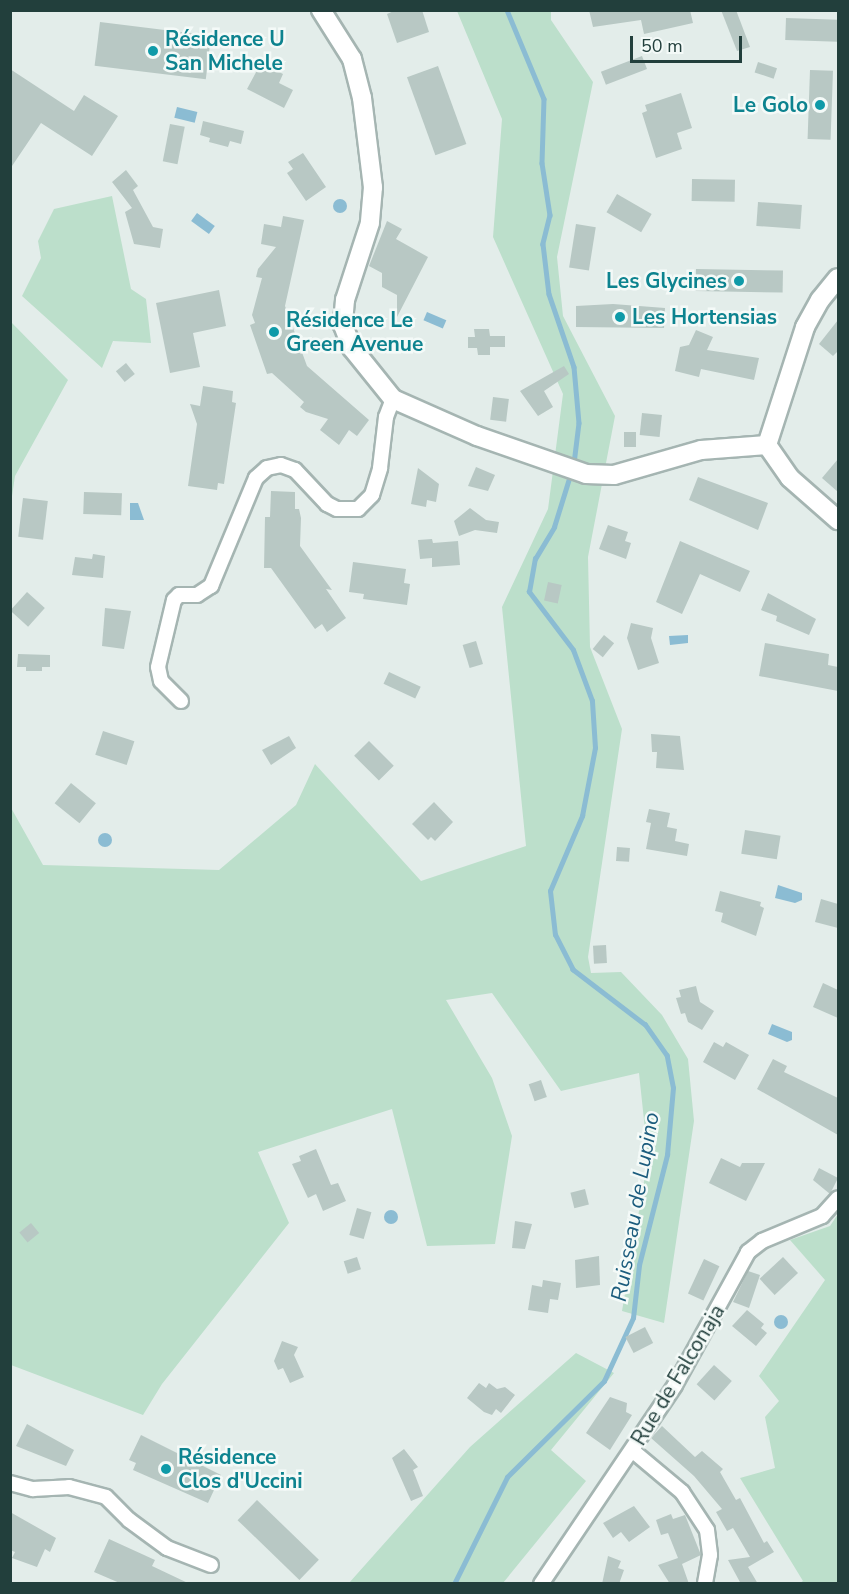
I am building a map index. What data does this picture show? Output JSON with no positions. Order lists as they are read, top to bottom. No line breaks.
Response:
{"streets":{"street":["Rue de Falconaja"]},"water":["Ruisseau de Lupino"],"places":["Résidence U San Michele","Le Golo","Les Glycines","Les Hortensias","Résidence Le Green Avenue","Résidence Clos d'Uccini"],"scale_bar":"50 m"}
